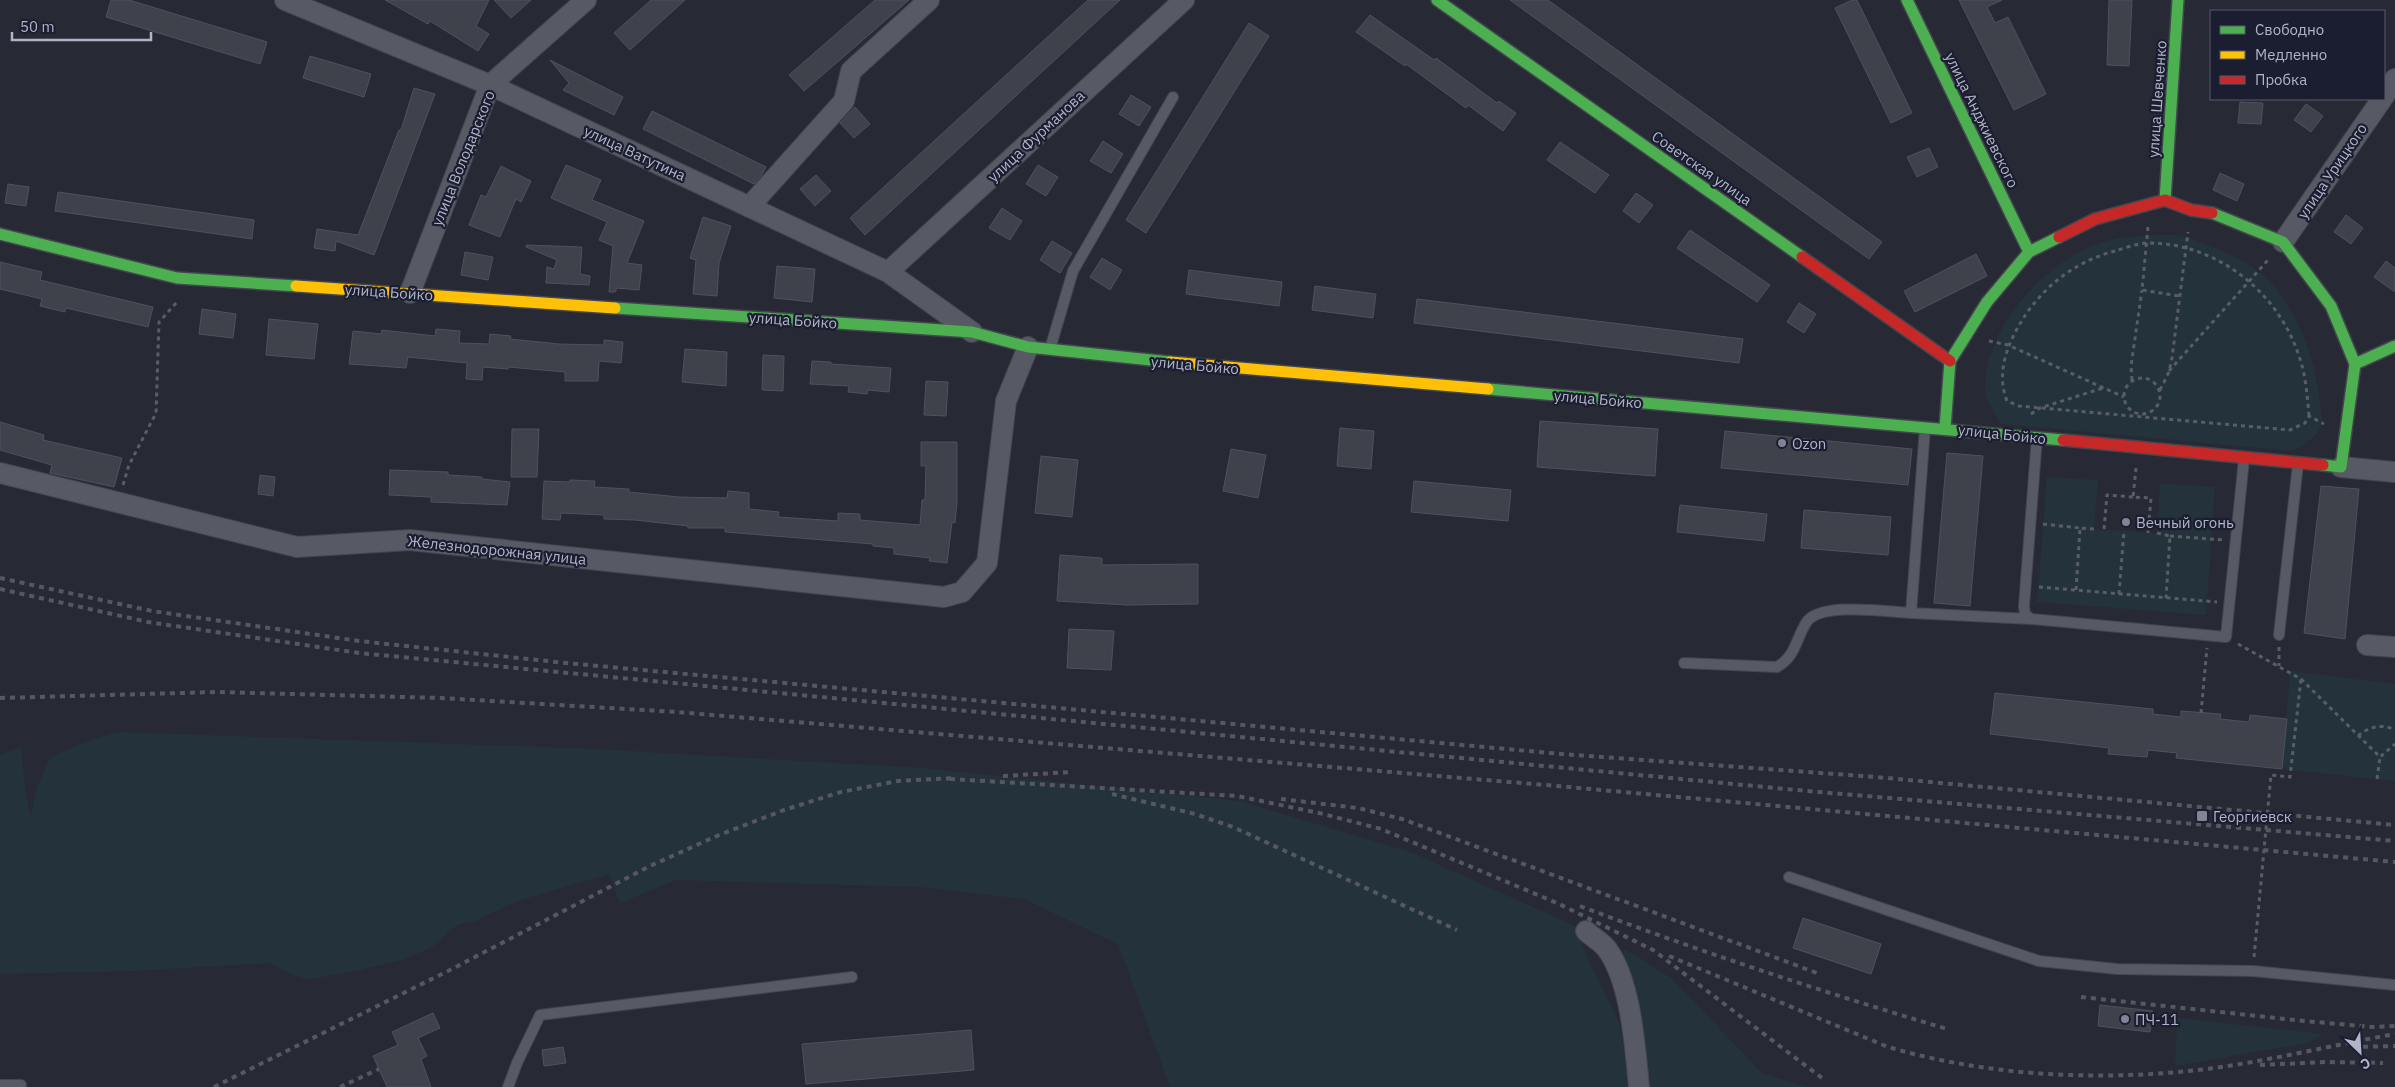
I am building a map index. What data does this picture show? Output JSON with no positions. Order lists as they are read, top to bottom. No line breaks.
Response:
{"streets":{"street":["улица Шевченко","улица Анджиевского","улица Фурманова","улица Ватутина","улица Володарского","Советская улица","улица Урицкого","улица Бойко","Железнодорожная улица"]},"crossings":[["улица Фурманова","улица Ватутина"],["улица Ватутина","улица Володарского"],["улица Ватутина","улица Бойко"],["улица Володарского","улица Бойко"],["улица Бойко","Железнодорожная улица"]],"places":{"other":["Ozon","Вечный огонь","ПЧ-11"],"transit":["Георгиевск"]},"legend":["Свободно","Медленно","Пробка"],"scale_bar":"50 m","north":"bottom right"}
